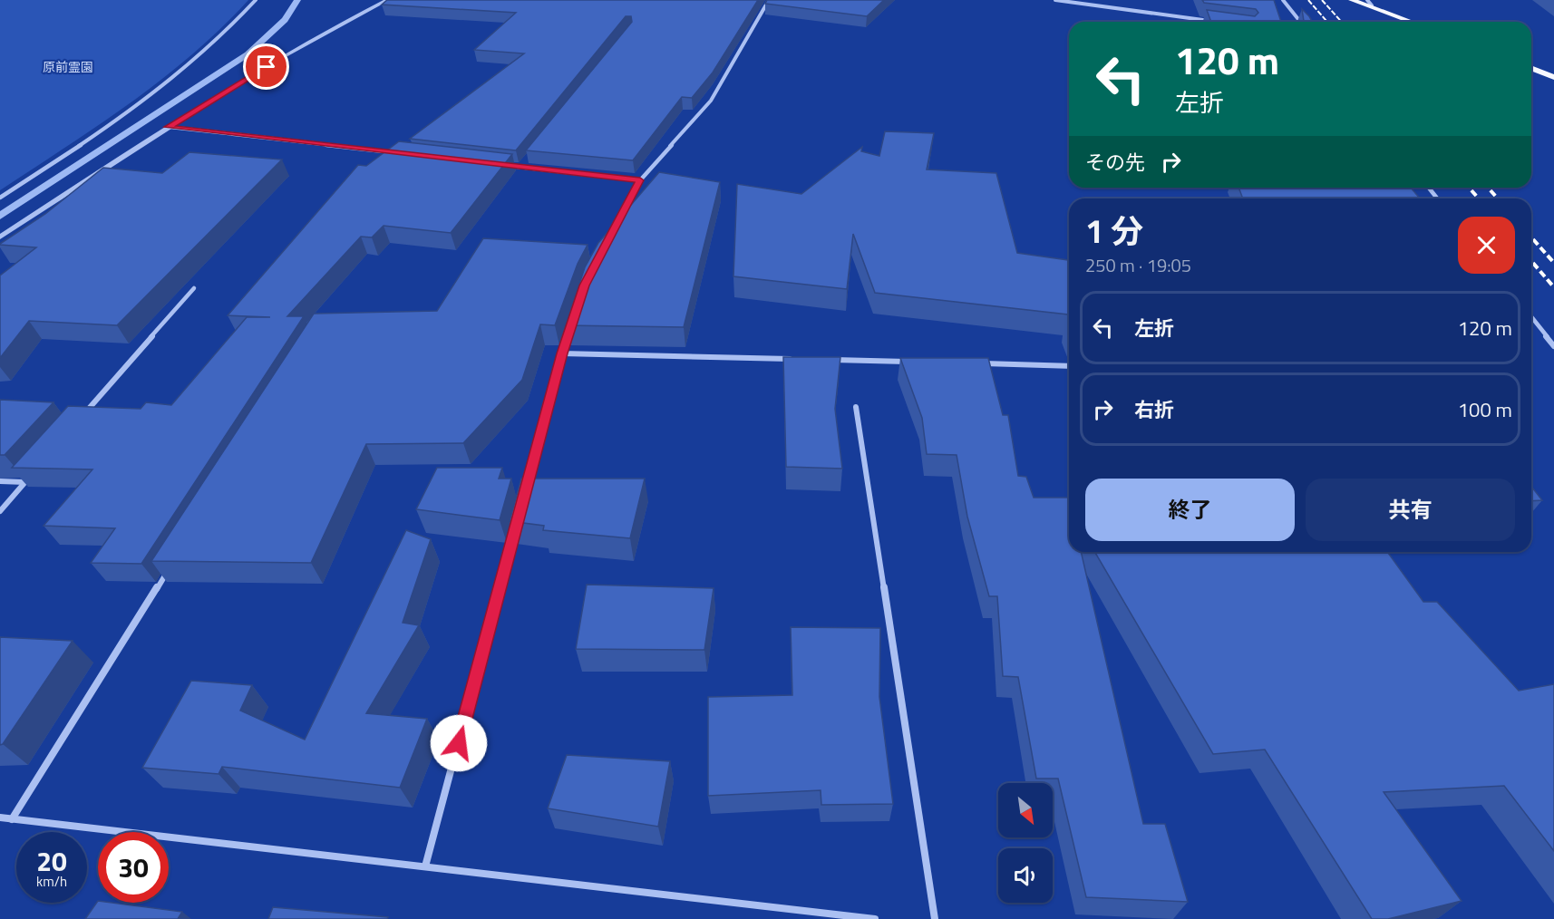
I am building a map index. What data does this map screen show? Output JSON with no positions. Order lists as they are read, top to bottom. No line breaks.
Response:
{"parks":["原前霊園"],"north":"bottom right","page":{"turn":["120 m","左折"],"then":"その先","heading":["1 分","250 m · 19:05"],"list":[{"name":"左折","value":"120 m"},{"name":"右折","value":"100 m"}],"buttons":["終了","共有"],"speed":"20 km/h","limit":"30"}}
